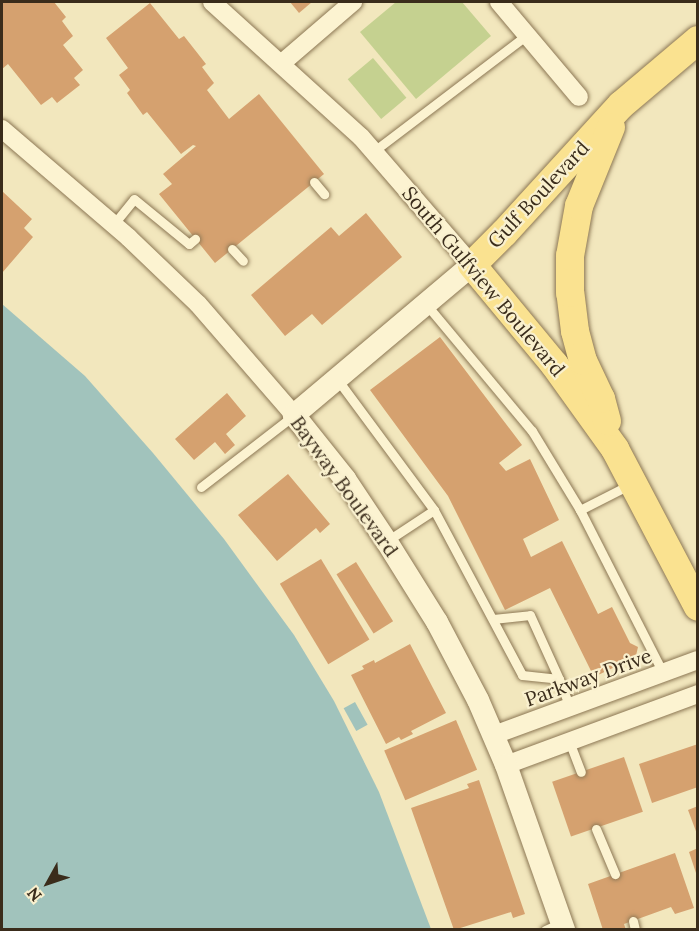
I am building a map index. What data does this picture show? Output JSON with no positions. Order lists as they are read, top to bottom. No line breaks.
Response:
{"streets":{"main road":["Gulf Boulevard","South Gulfview Boulevard"],"street":["Bayway Boulevard","Parkway Drive"]},"crossings":[["Gulf Boulevard","South Gulfview Boulevard"],["Gulf Boulevard","Bayway Boulevard"],["Bayway Boulevard","Parkway Drive"]],"north":"bottom left"}
